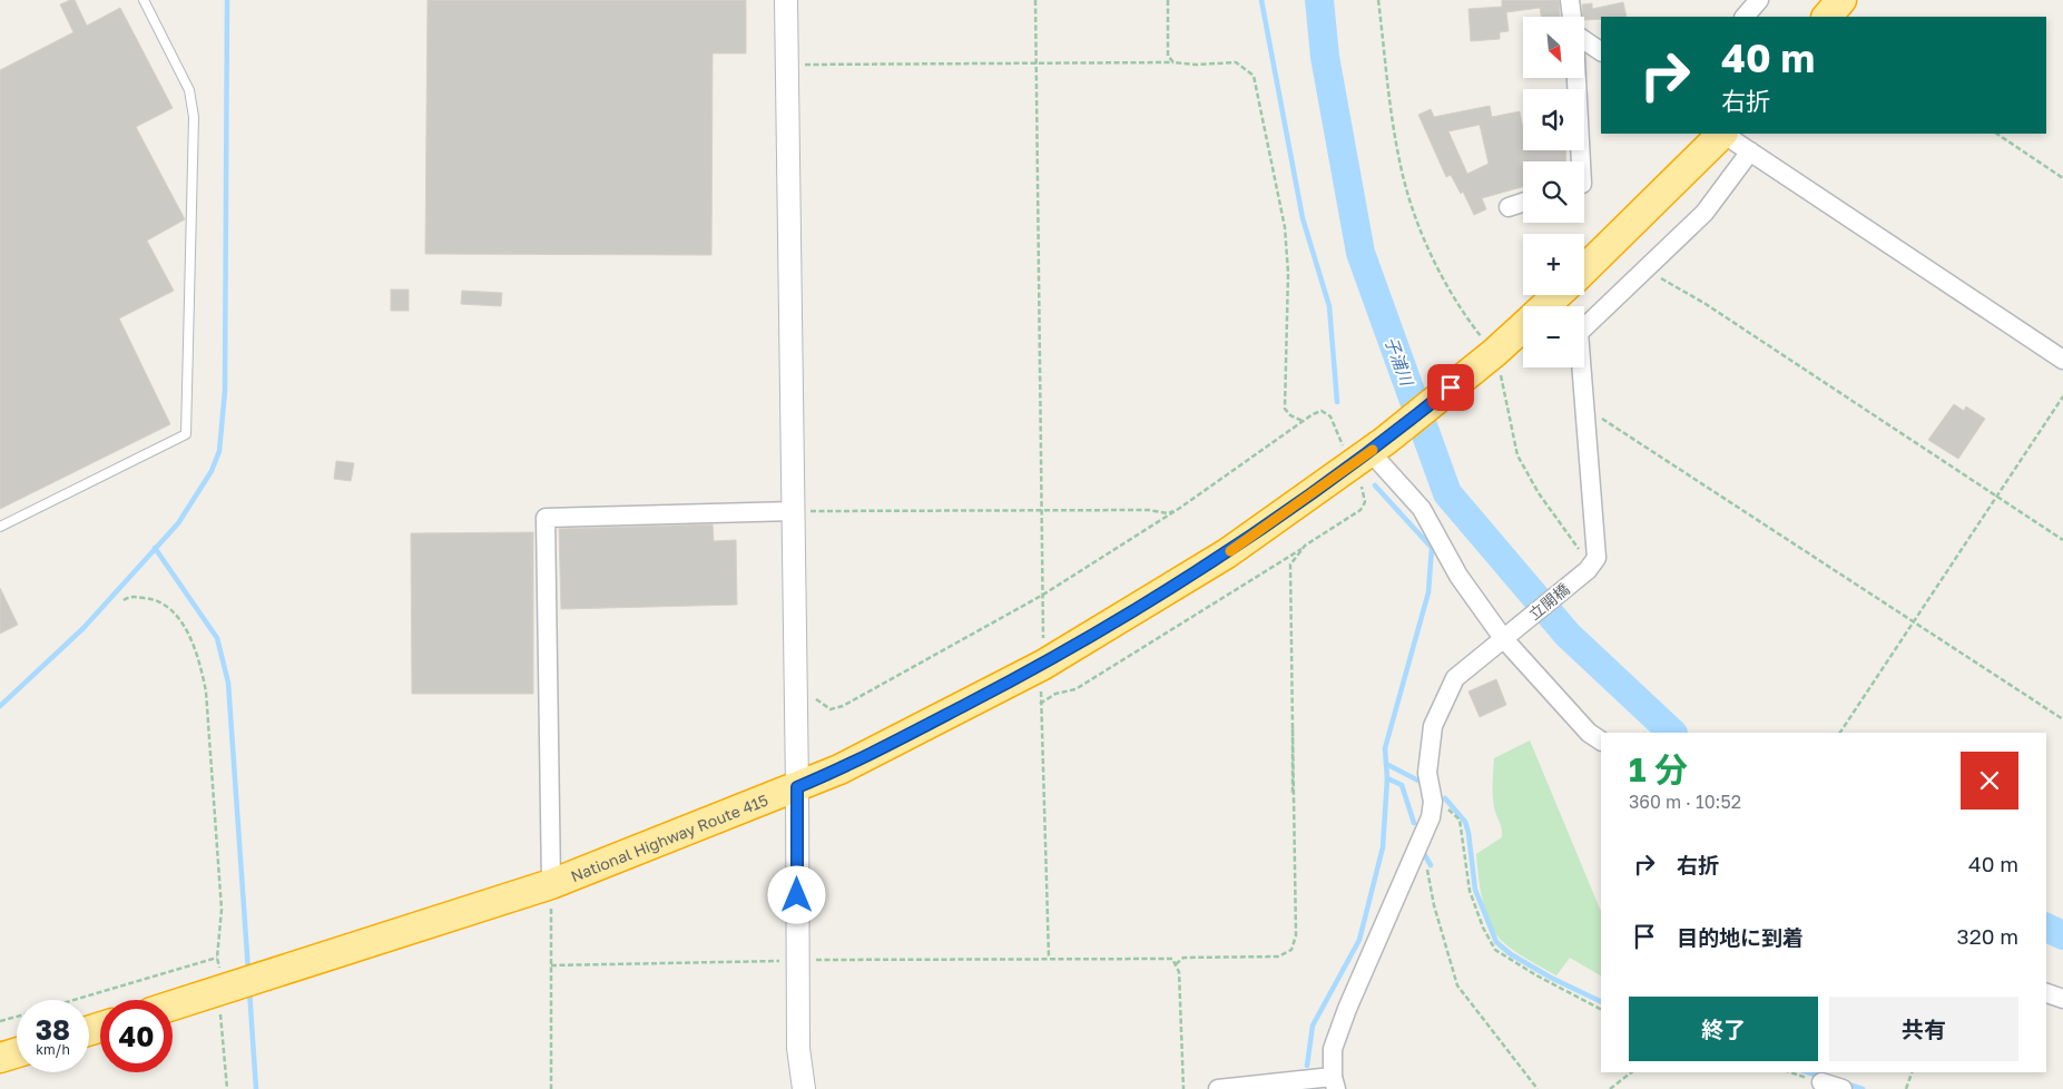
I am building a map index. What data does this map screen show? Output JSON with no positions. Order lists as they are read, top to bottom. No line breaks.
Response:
{"streets":{"highway":["National Highway Route 415"],"street":["立開橋"]},"water":["子浦川"],"north":"bottom right","page":{"map_buttons":["+","−"],"turn":["40 m","右折"],"heading":["1 分","360 m · 10:52"],"list":[{"name":"右折","value":"40 m"},{"name":"目的地に到着","value":"320 m"}],"buttons":["終了","共有"],"speed":"38 km/h","limit":"40"}}
